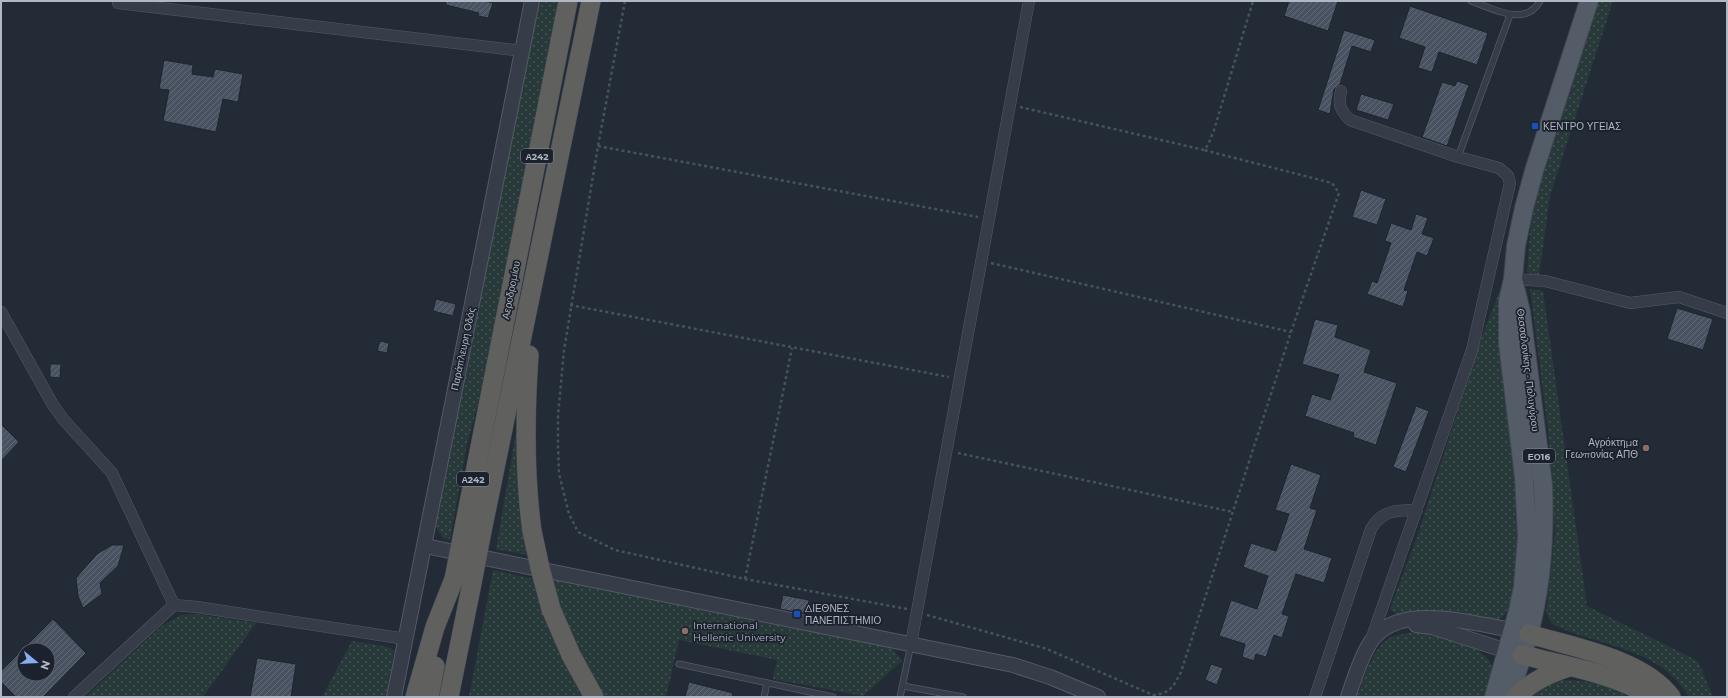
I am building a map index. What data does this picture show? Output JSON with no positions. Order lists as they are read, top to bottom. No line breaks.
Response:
{"streets":{"highway":["Α242","Αεροδρομίου"],"main road":["Θεσσαλονίκης - Πολυγύρου","ΕΟ16"],"street":["Παράπλευρη Οδός"]},"places":{"transit":["ΚΕΝΤΡΟ ΥΓΕΙΑΣ","ΔΙΕΘΝΕΣ ΠΑΝΕΠΙΣΤΗΜΙΟ"],"other":["Αγρόκτημα Γεωπονίας ΑΠΘ","International Hellenic University"]},"north":"right"}
